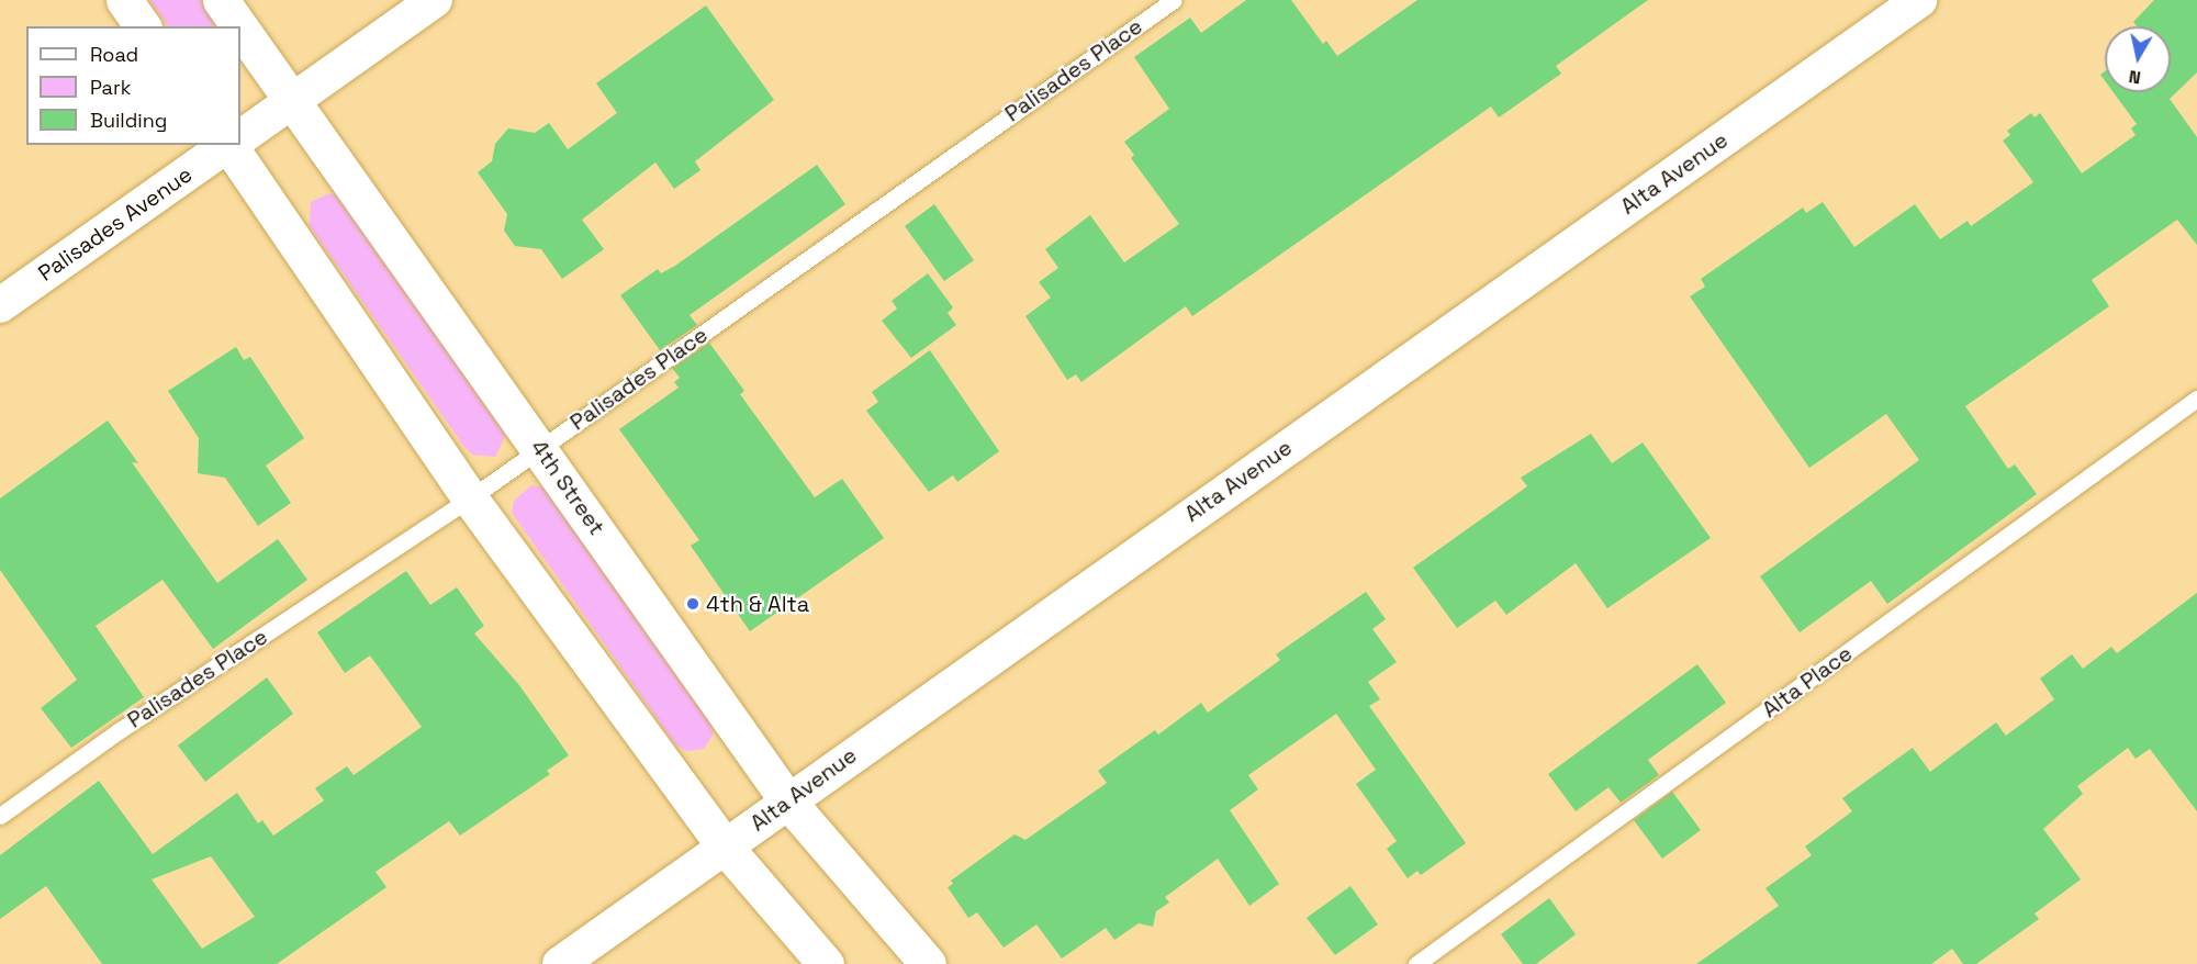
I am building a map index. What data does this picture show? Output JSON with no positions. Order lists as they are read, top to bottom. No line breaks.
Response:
{"streets":{"street":["Alta Avenue","Palisades Avenue","4th Street"],"lane":["Palisades Place","Alta Place"]},"crossings":[["Palisades Place","4th Street"],["Alta Avenue","4th Street"],["Palisades Avenue","4th Street"]],"places":["4th & Alta"],"legend":["Road","Park","Building"],"north":"bottom"}
